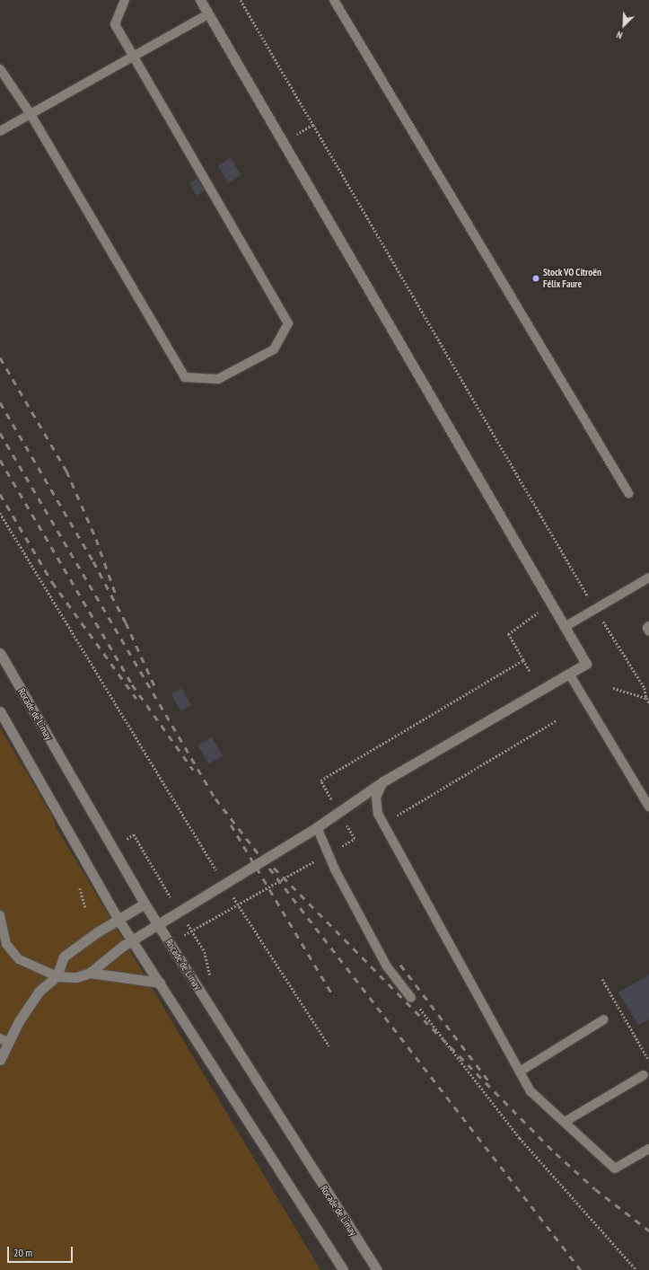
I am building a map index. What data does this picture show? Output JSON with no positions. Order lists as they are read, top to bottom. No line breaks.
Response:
{"streets":{"street":["Rocade de Limay"]},"places":["Stock VO Citroën Félix Faure"],"scale_bar":"20 m","north":"bottom left"}
